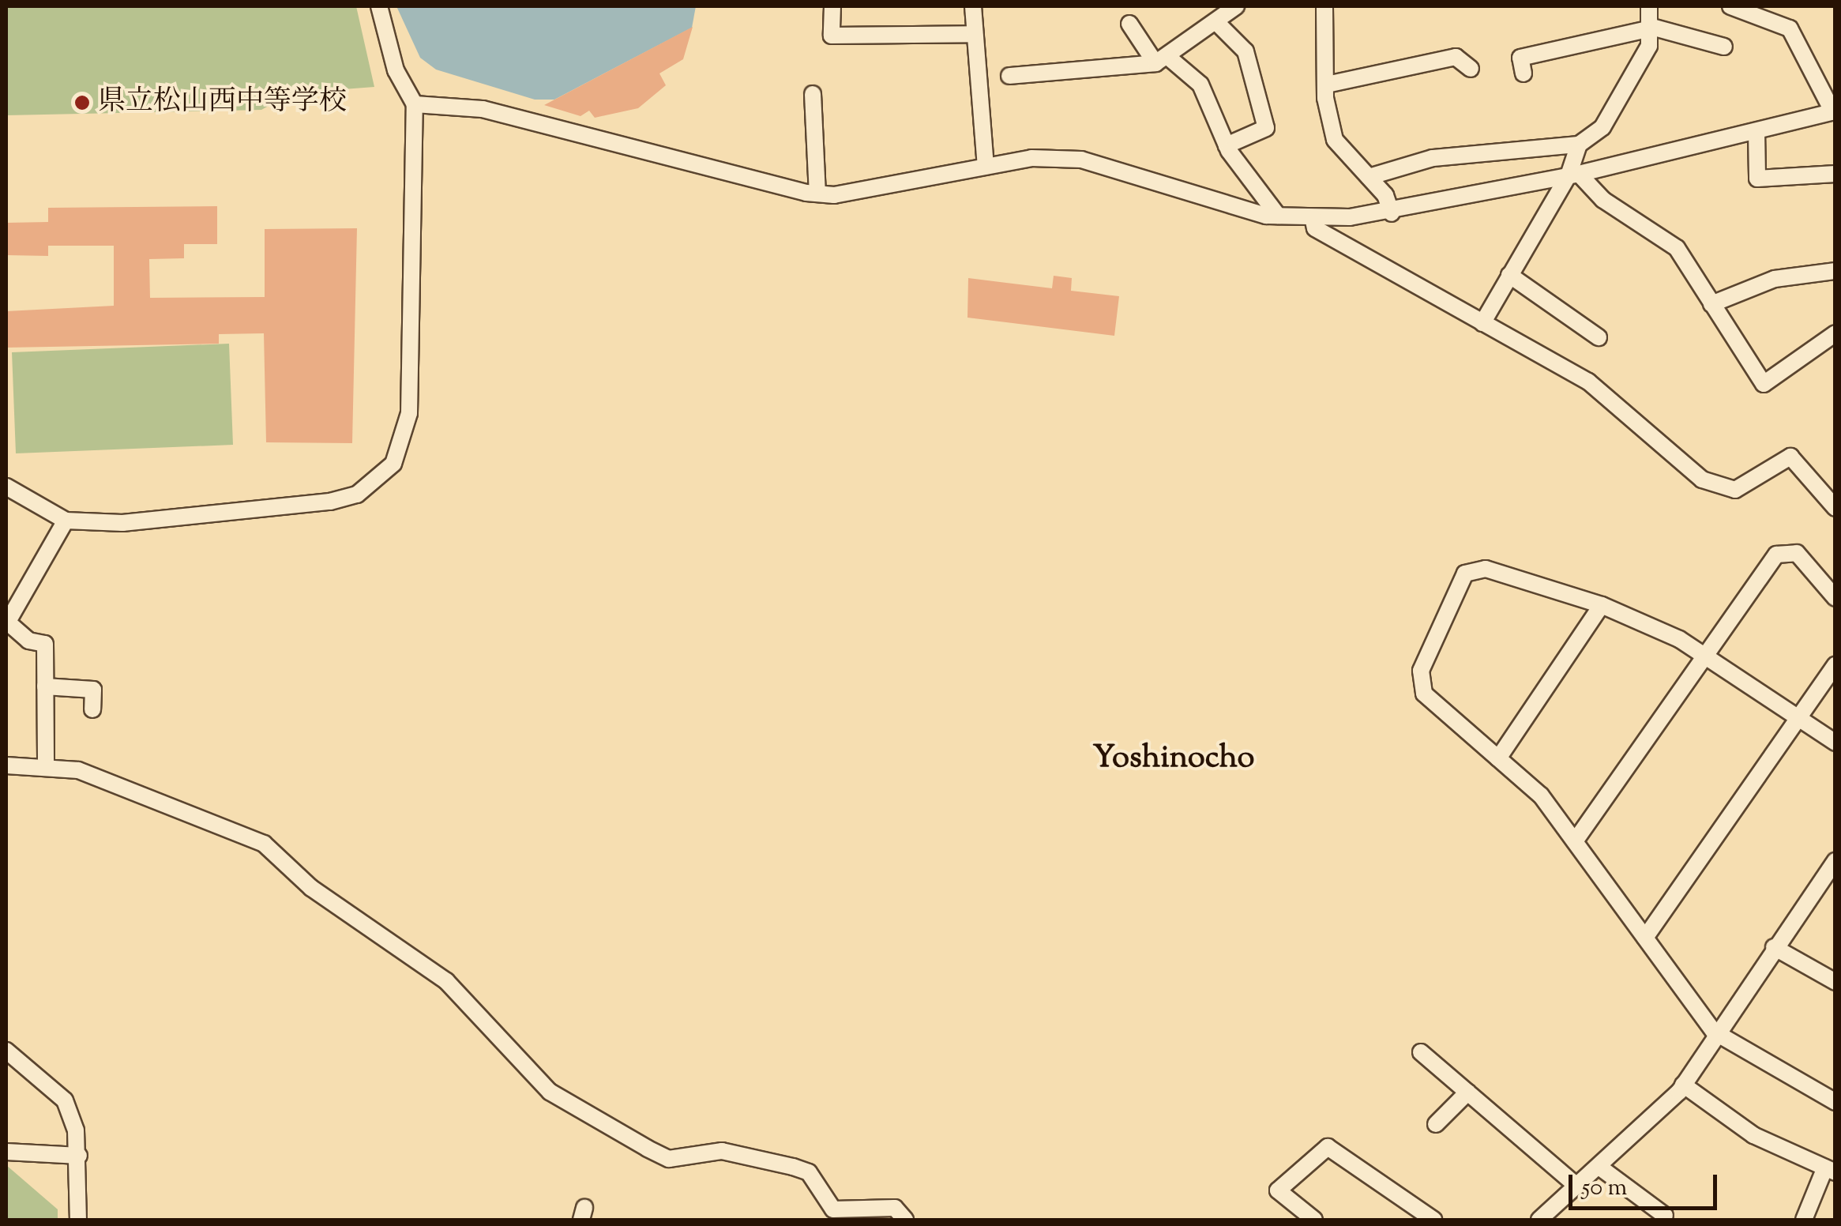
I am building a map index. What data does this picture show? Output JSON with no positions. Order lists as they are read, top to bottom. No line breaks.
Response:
{"districts":["Yoshinocho"],"places":["県立松山西中等学校"],"scale_bar":"50 m"}
